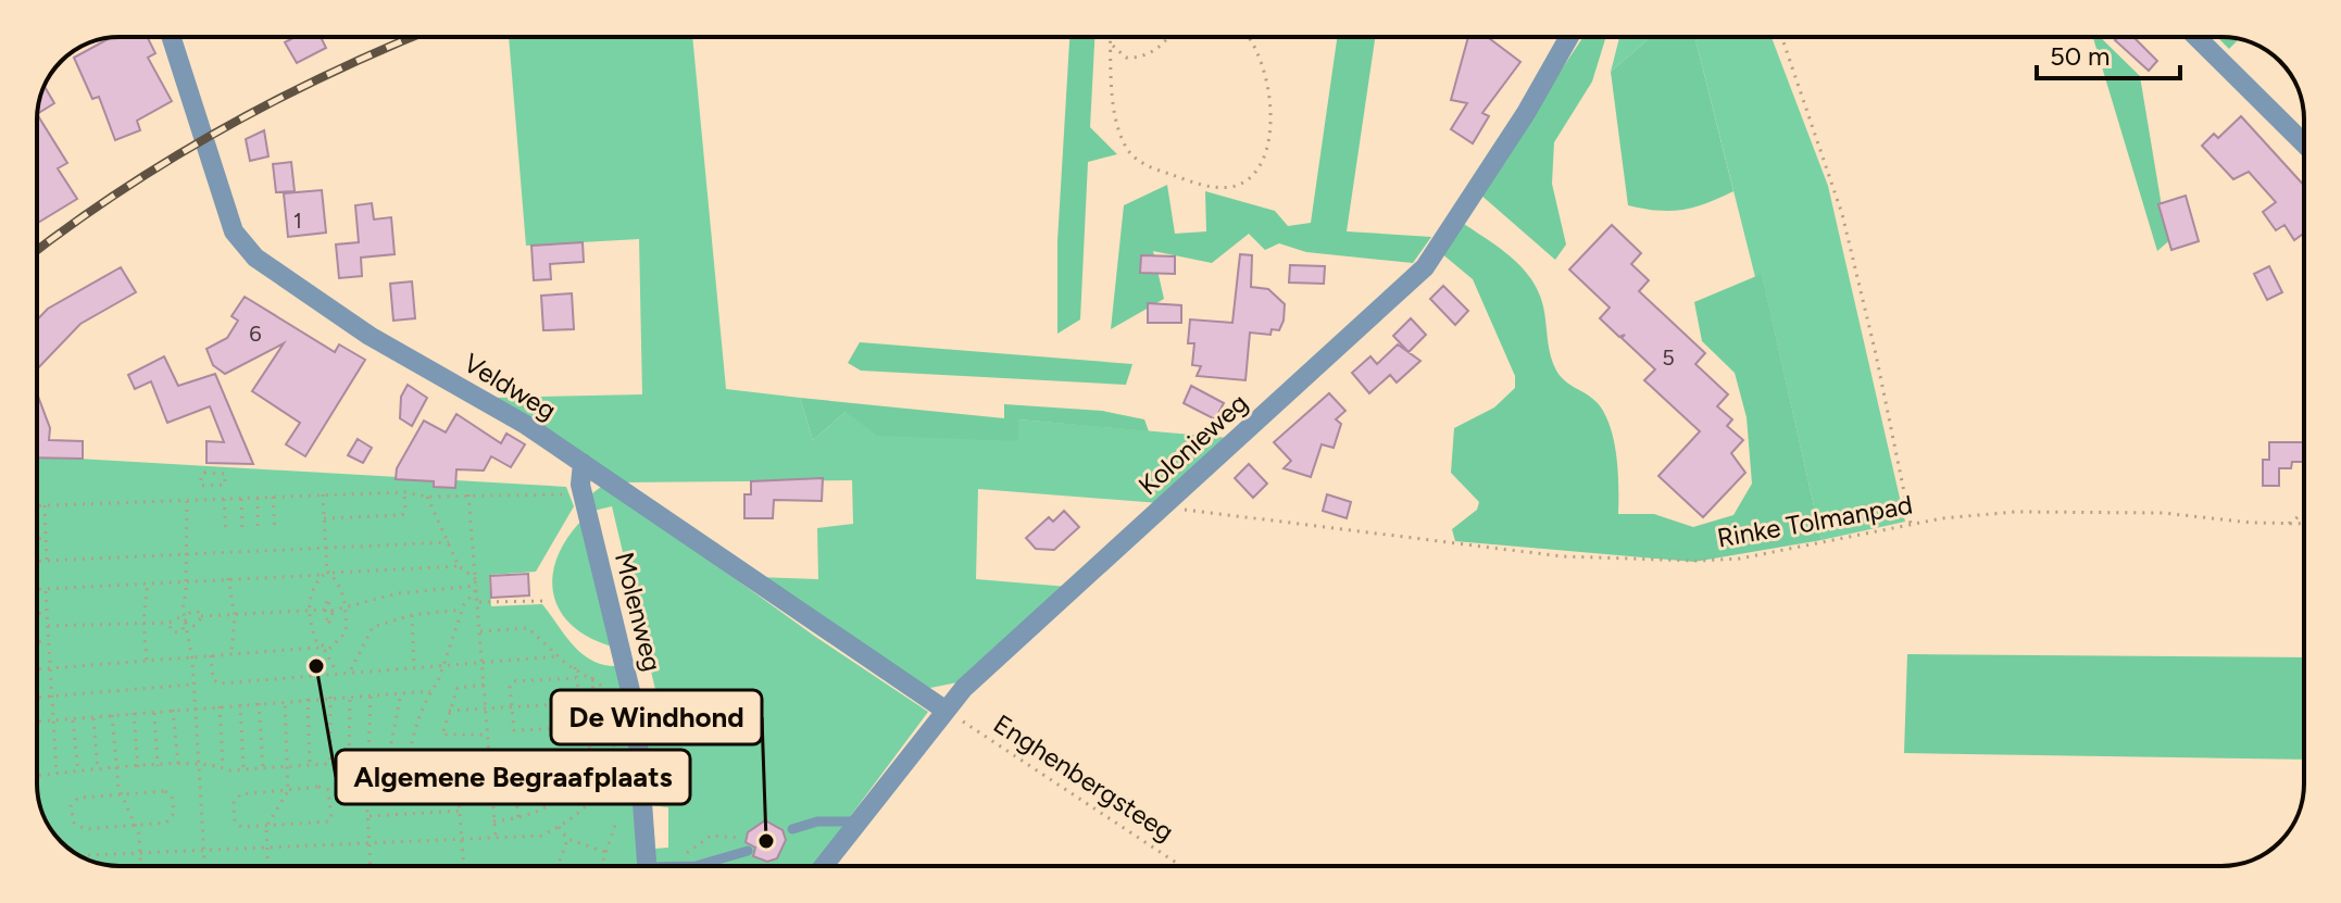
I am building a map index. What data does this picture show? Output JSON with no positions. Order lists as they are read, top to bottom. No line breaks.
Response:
{"streets":{"street":["Veldweg","Kolonieweg","Molenweg"],"path":["Rinke Tolmanpad","Enghenbergsteeg"]},"crossings":[["Veldweg","Kolonieweg"],["Veldweg","Molenweg"],["Veldweg","Enghenbergsteeg"],["Kolonieweg","Rinke Tolmanpad"],["Kolonieweg","Enghenbergsteeg"]],"places":["Algemene Begraafplaats","De Windhond"],"house_numbers":["1","6","5"],"scale_bar":"50 m"}
